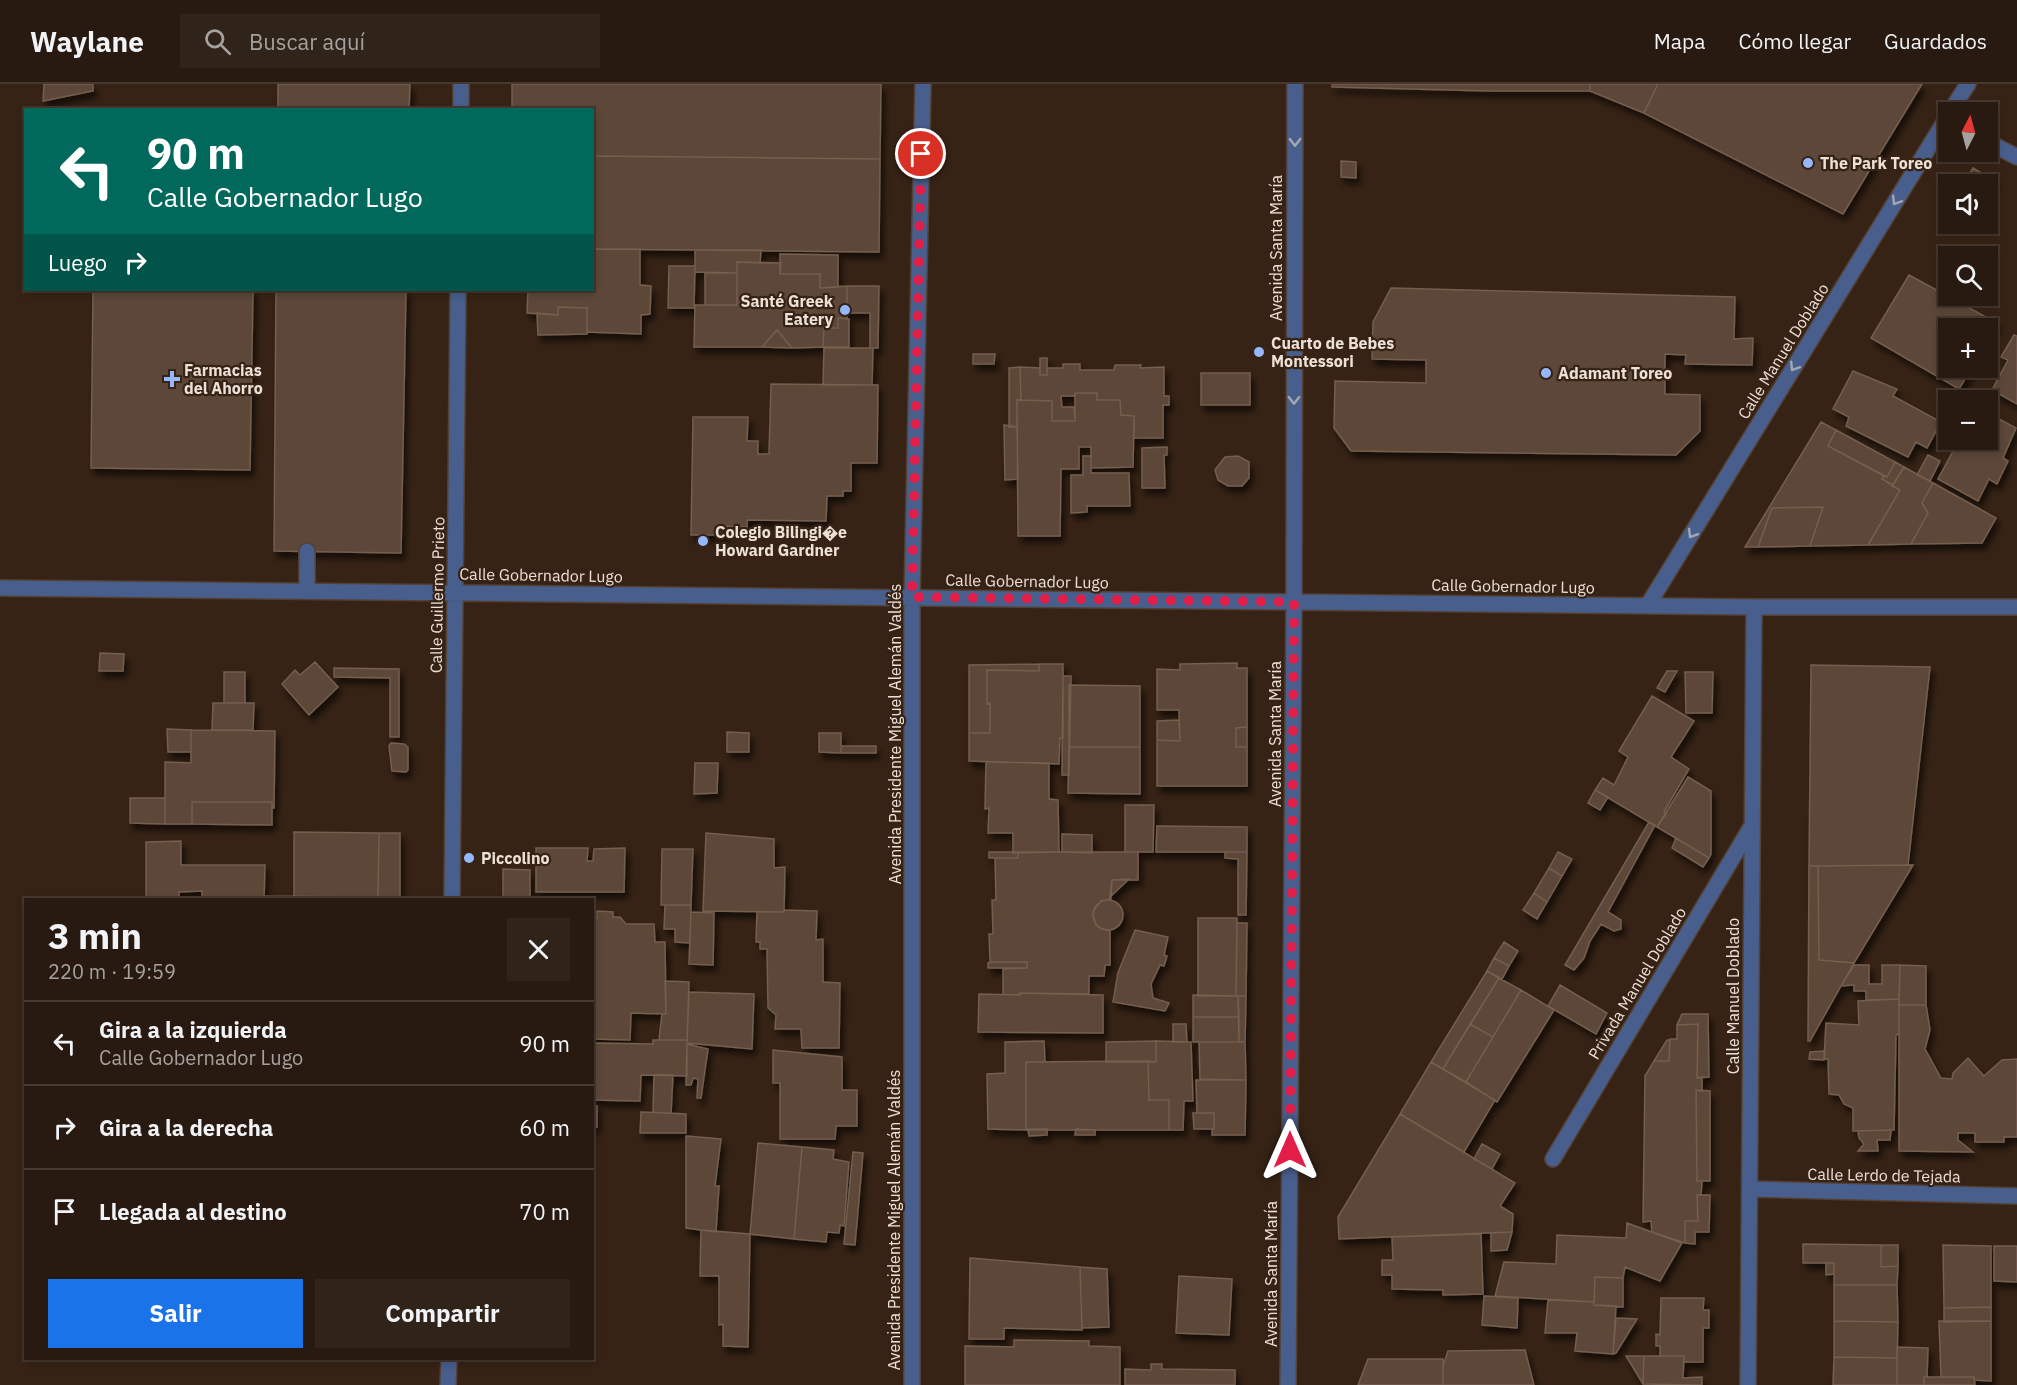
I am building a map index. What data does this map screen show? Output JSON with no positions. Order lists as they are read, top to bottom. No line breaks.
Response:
{"streets":{"street":["Avenida Santa María","Calle Manuel Doblado","Calle Gobernador Lugo","Calle Guillermo Prieto","Avenida Presidente Miguel Alemán Valdés","Privada Manuel Doblado","Calle Lerdo de Tejada"]},"crossings":[["Avenida Santa María","Calle Gobernador Lugo"],["Calle Manuel Doblado","Calle Gobernador Lugo"],["Calle Manuel Doblado","Privada Manuel Doblado"],["Calle Manuel Doblado","Calle Lerdo de Tejada"],["Calle Gobernador Lugo","Calle Guillermo Prieto"],["Calle Gobernador Lugo","Avenida Presidente Miguel Alemán Valdés"]],"one_way":["Avenida Santa María","Calle Manuel Doblado"],"places":{"other":["The Park Toreo","Santé Greek Eatery","Cuarto de Bebes Montessori","Adamant Toreo","Colegio Bilingi�e Howard Gardner","Piccolino"],"health":["Farmacias del Ahorro"]},"north":"top","page":{"header":"Waylane","search":"Buscar aquí","nav":["Mapa","Cómo llegar","Guardados"],"map_buttons":["+","−"],"turn":["90 m","Calle Gobernador Lugo"],"then":"Luego","heading":["3 min","220 m · 19:59"],"list":[{"name":"Gira a la izquierda","note":"Calle Gobernador Lugo","value":"90 m"},{"name":"Gira a la derecha","value":"60 m"},{"name":"Llegada al destino","value":"70 m"}],"buttons":["Salir","Compartir"]}}
